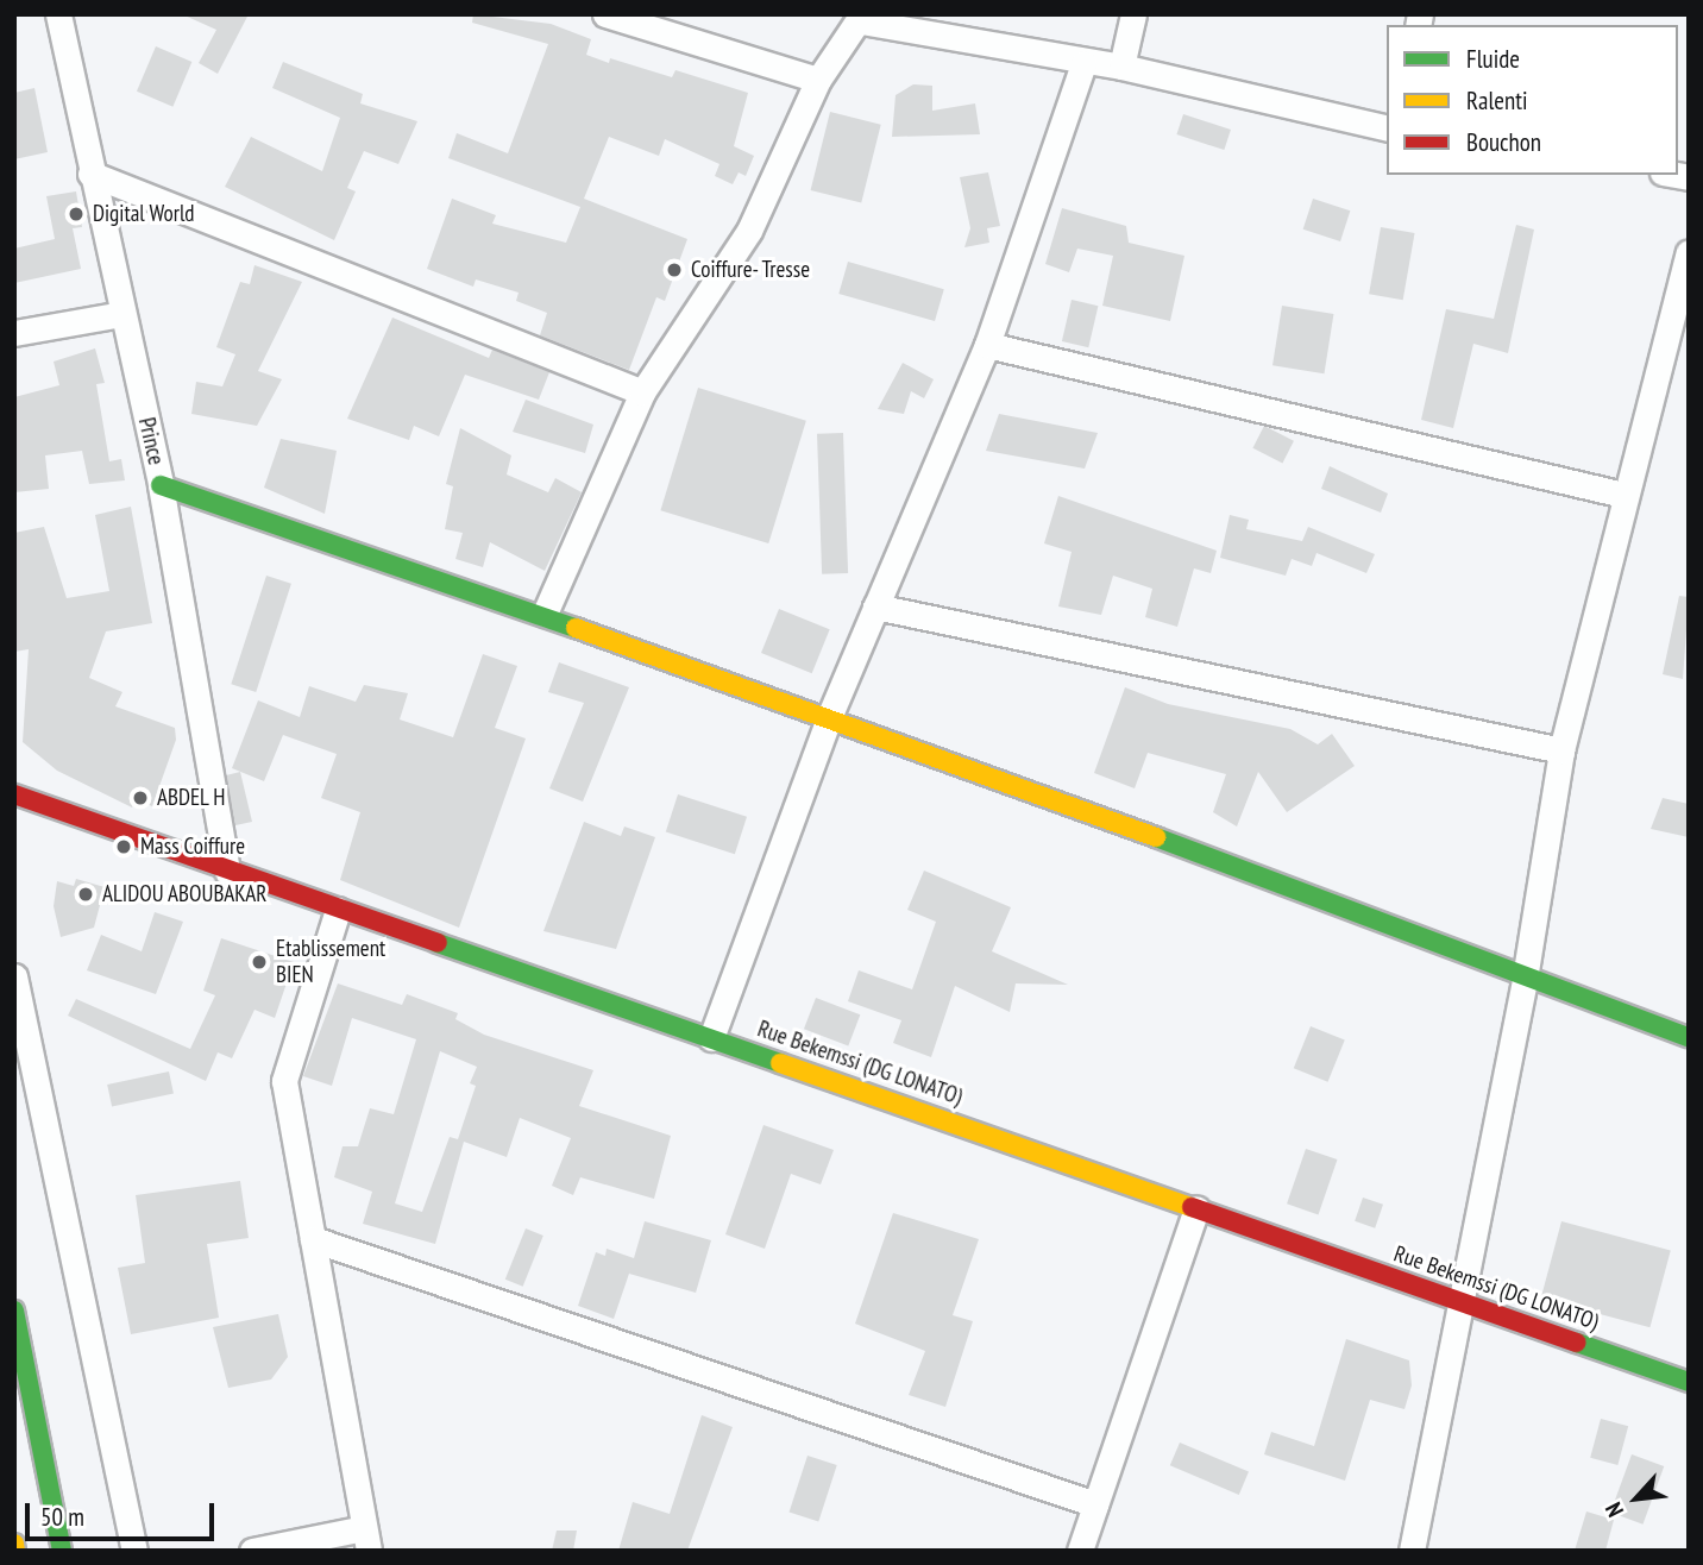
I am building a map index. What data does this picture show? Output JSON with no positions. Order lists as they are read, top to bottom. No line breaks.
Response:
{"streets":{"street":["Prince","Rue Bekemssi (DG LONATO)"]},"crossings":[["Prince","Rue Bekemssi (DG LONATO)"]],"places":["Digital World","Coiffure- Tresse","ABDEL H","Mass Coiffure","ALIDOU ABOUBAKAR","Etablissement BIEN"],"legend":["Fluide","Ralenti","Bouchon"],"scale_bar":"50 m","north":"bottom left"}
